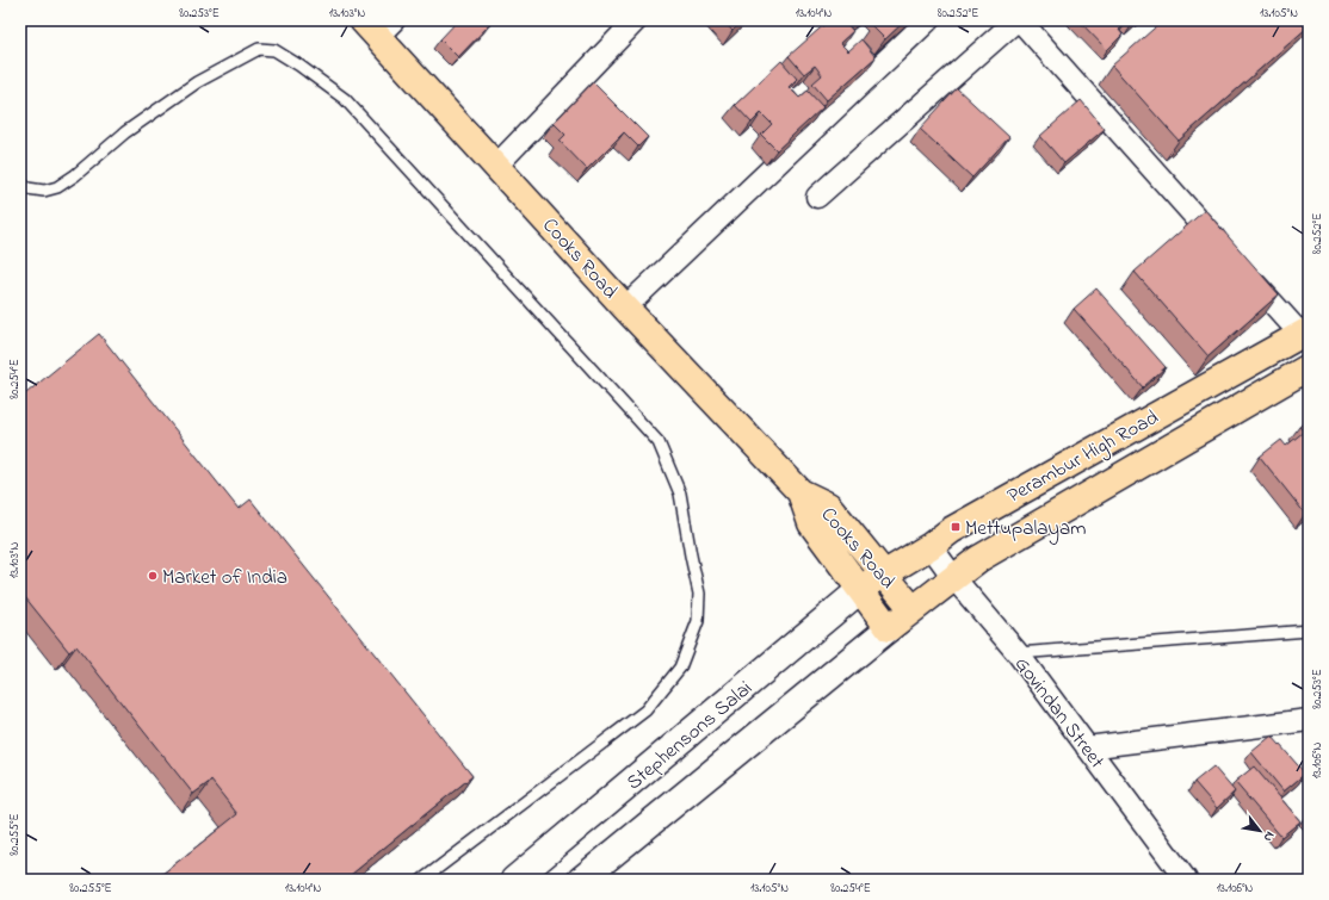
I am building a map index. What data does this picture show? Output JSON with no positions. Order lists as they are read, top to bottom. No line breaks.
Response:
{"streets":{"main road":["Cooks Road","Perambur High Road","Stephensons Salai"],"street":["Govindan Street"]},"crossings":[["Cooks Road","Perambur High Road"],["Cooks Road","Stephensons Salai"],["Perambur High Road","Govindan Street"],["Perambur High Road","Stephensons Salai"]],"places":{"transit":["Mettupalayam"],"other":["Market of India"]},"north":"bottom right","coordinates":["80.253°E","13.103°N","13.104°N","80.252°E","13.105°N","80.254°E","13.106°N","80.255°E"]}
